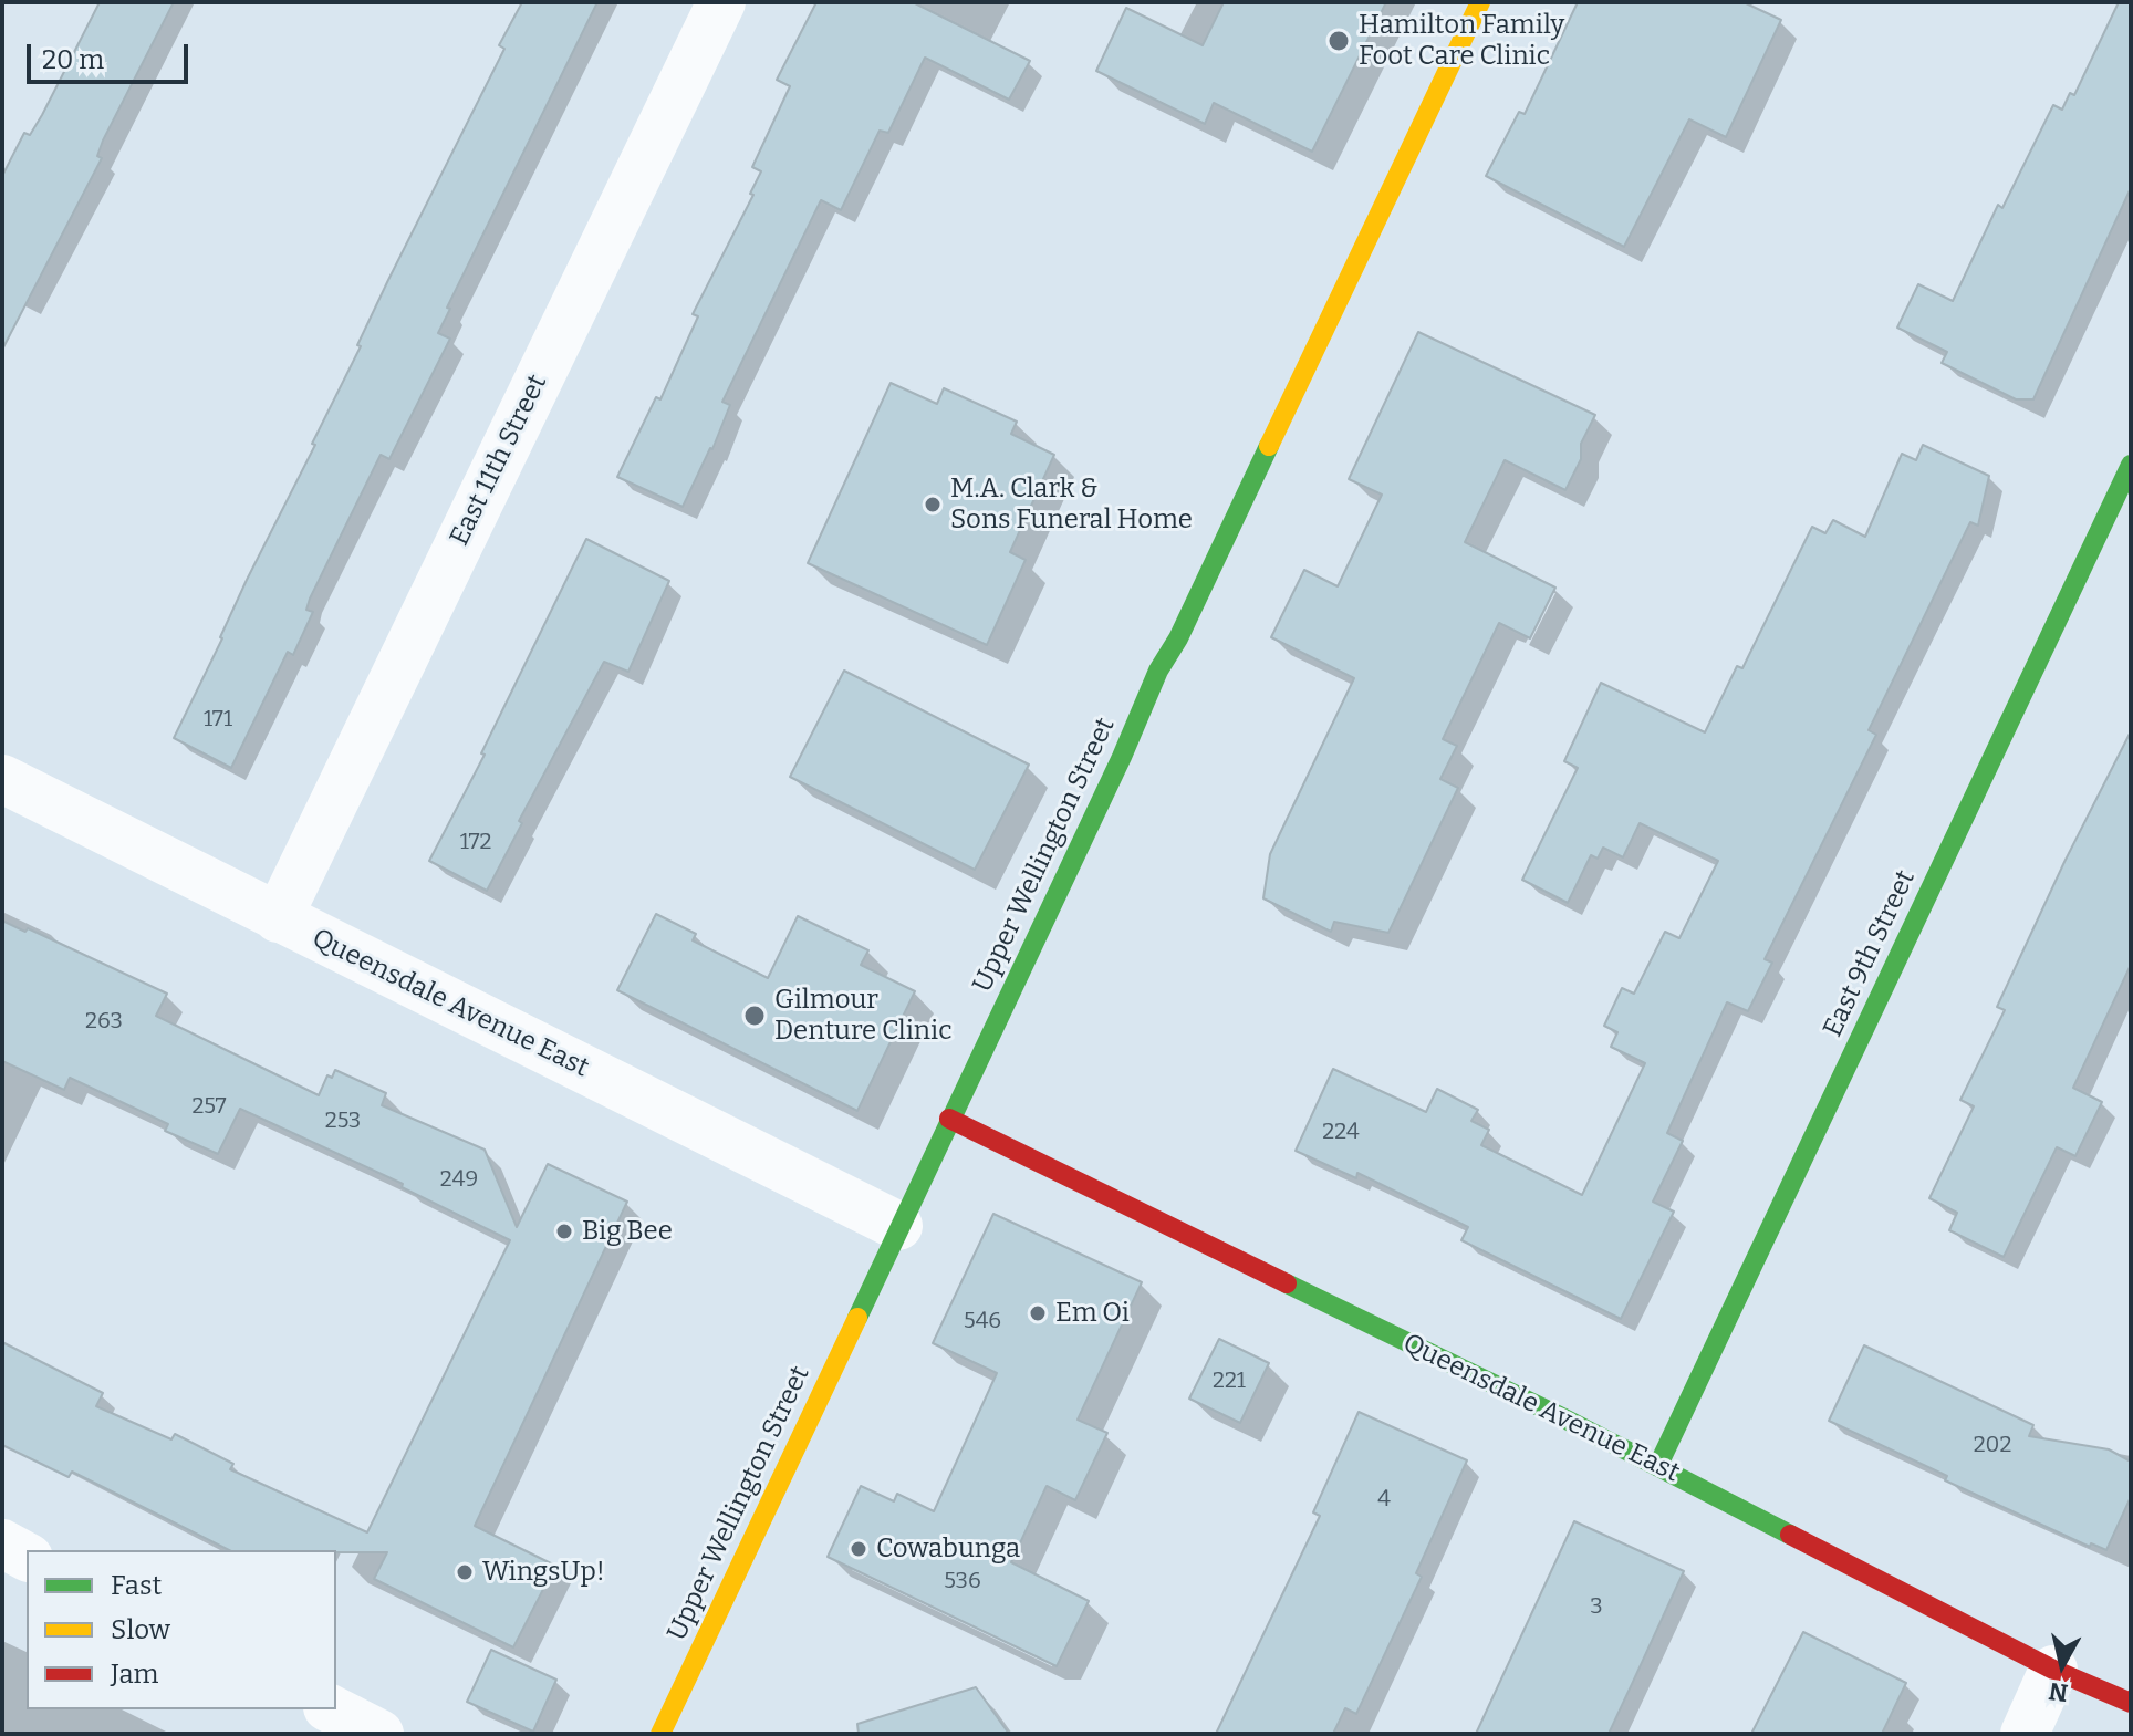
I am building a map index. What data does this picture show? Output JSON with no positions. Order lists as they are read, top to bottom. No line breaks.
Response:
{"streets":{"street":["East 11th Street","Upper Wellington Street","East 9th Street","Queensdale Avenue East"]},"crossings":[["East 11th Street","Queensdale Avenue East"],["Upper Wellington Street","Queensdale Avenue East"],["East 9th Street","Queensdale Avenue East"]],"places":["Hamilton Family Foot Care Clinic","M.A. Clark & Sons Funeral Home","Gilmour Denture Clinic","Big Bee","Em Oi","Cowabunga","WingsUp!"],"house_numbers":["171","172","263","257","253","224","249","546","221","202","4","536","3"],"legend":["Fast","Slow","Jam"],"scale_bar":"20 m","north":"bottom"}
